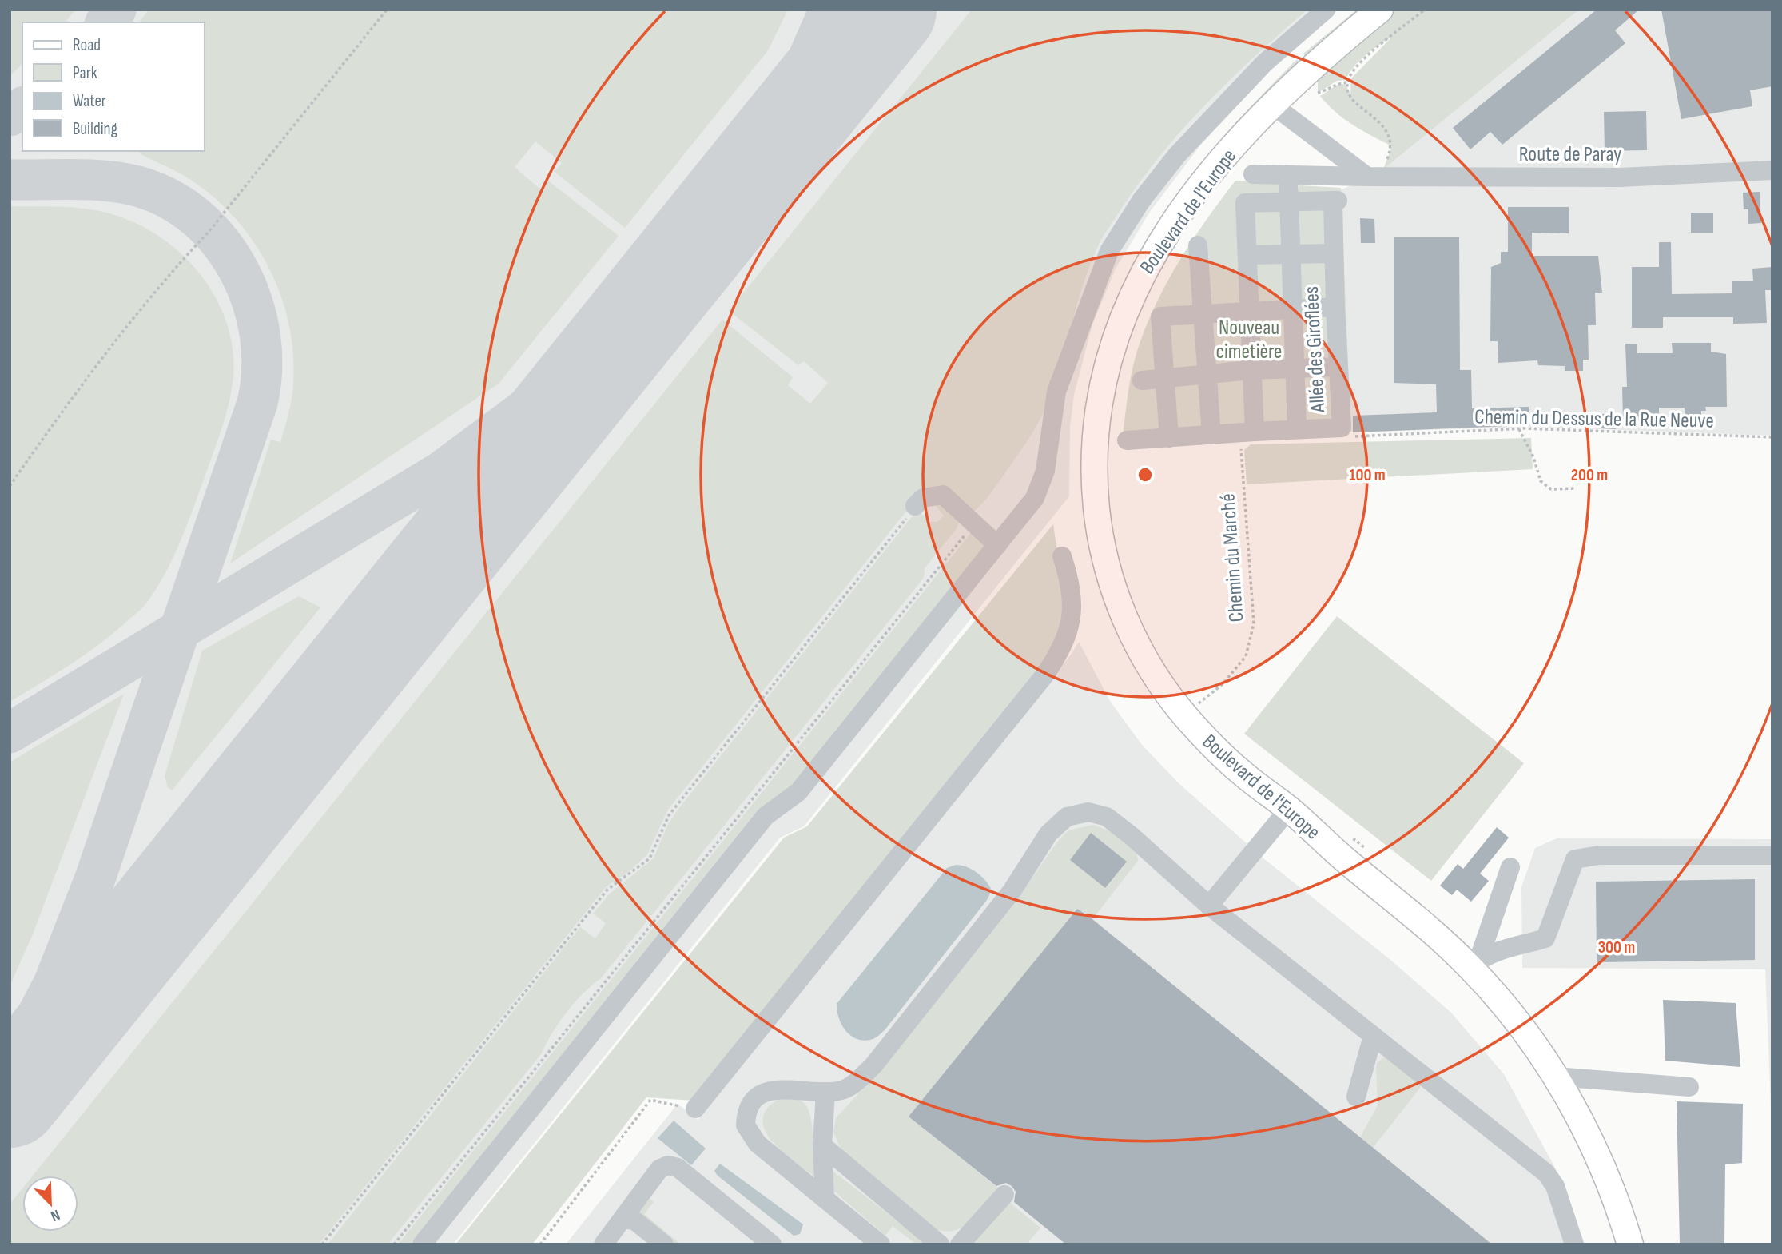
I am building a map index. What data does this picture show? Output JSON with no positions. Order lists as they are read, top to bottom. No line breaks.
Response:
{"streets":{"main road":["Boulevard de l'Europe"],"street":["Route de Paray","Allée des Giroflées"],"path":["Chemin du Dessus de la Rue Neuve","Chemin du Marché"]},"crossings":[["Boulevard de l'Europe","Chemin du Marché"],["Allée des Giroflées","Chemin du Marché"]],"parks":["Nouveau cimetière"],"legend":["Road","Park","Water","Building"],"north":"bottom right","rings":["100 m","200 m","300 m"]}
